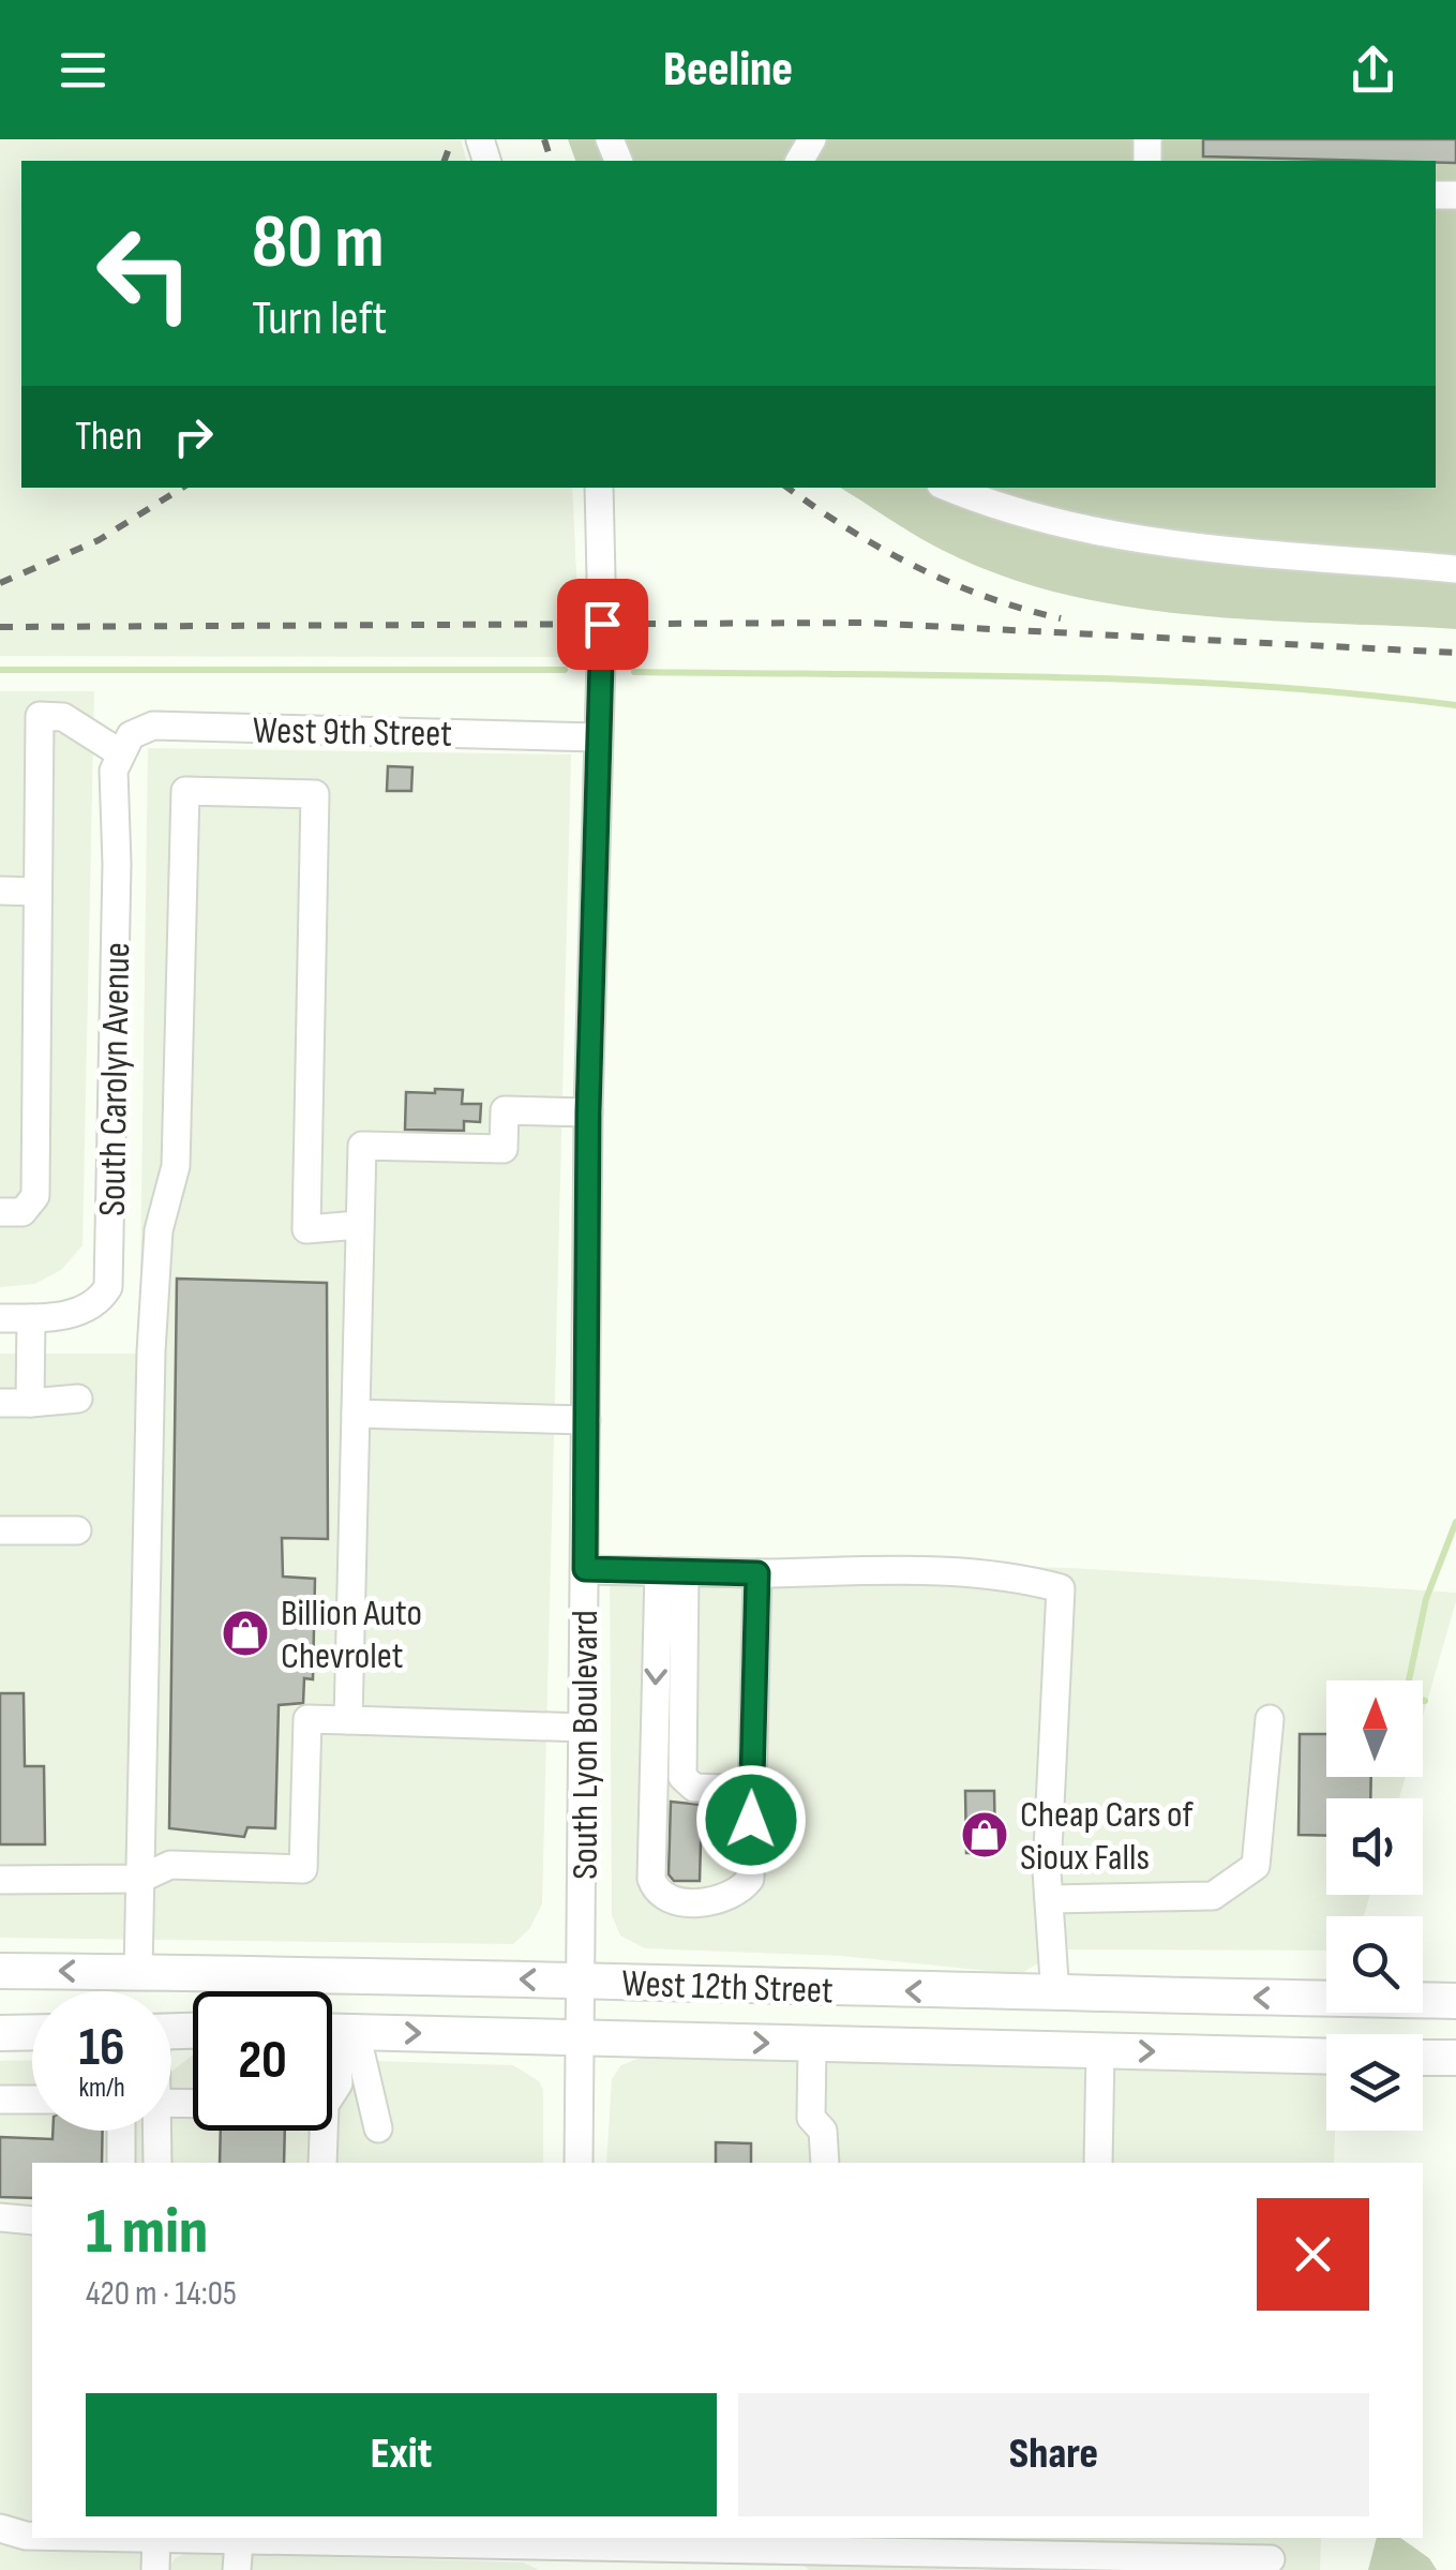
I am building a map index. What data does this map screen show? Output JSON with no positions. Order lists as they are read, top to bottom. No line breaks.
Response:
{"streets":{"main road":["West 12th Street"],"street":["West 9th Street","South Carolyn Avenue","South Lyon Boulevard"]},"crossings":[["West 9th Street","South Carolyn Avenue"],["West 9th Street","South Lyon Boulevard"],["South Lyon Boulevard","West 12th Street"]],"places":{"shop":["Billion Auto Chevrolet","Cheap Cars of Sioux Falls"]},"north":"top","page":{"header":"Beeline","turn":["80 m","Turn left"],"then":"Then","speed":"16 km/h","limit":"20","heading":["1 min","420 m · 14:05"],"buttons":["Exit","Share"]}}
